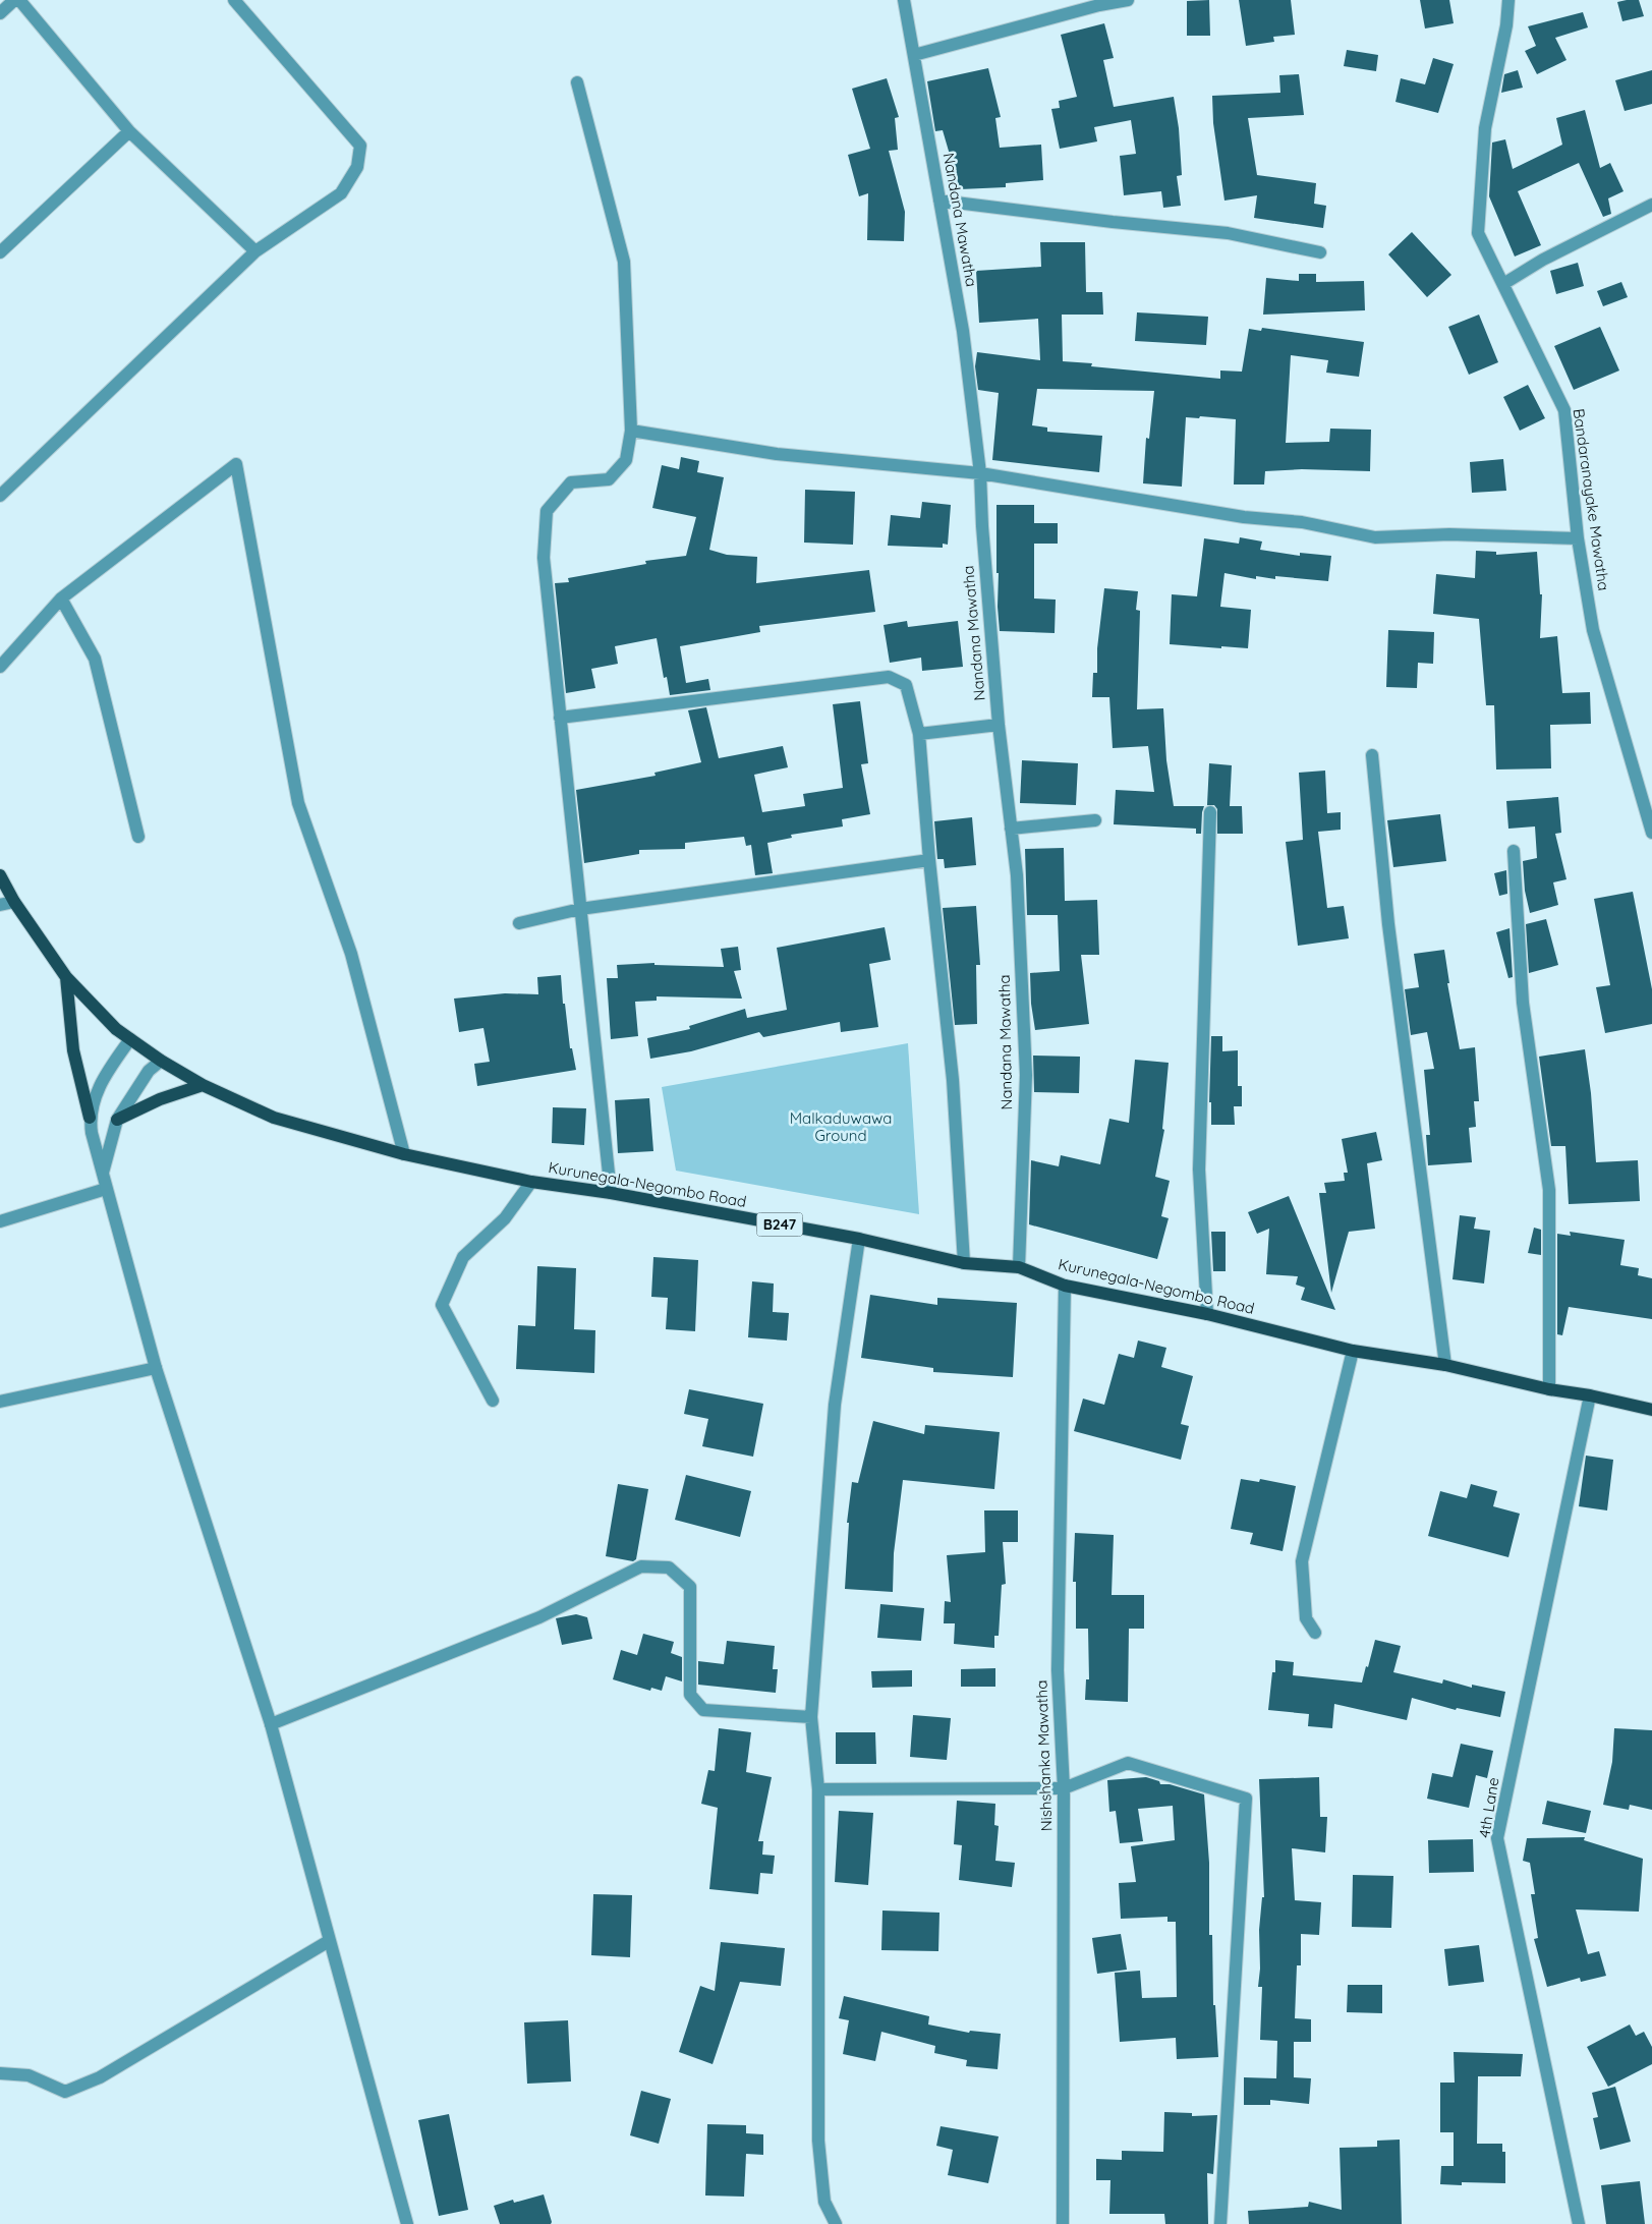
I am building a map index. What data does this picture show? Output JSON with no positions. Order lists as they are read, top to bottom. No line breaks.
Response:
{"streets":{"main road":["Kurunegala-Negombo Road","B247"],"street":["Nandana Mawatha","Bandaranayake Mawatha","Nishshanka Mawatha","4th Lane"]},"crossings":[["Nandana Mawatha","Kurunegala-Negombo Road"],["Kurunegala-Negombo Road","Nishshanka Mawatha"],["Kurunegala-Negombo Road","4th Lane"]],"parks":["Malkaduwawa Ground"]}
